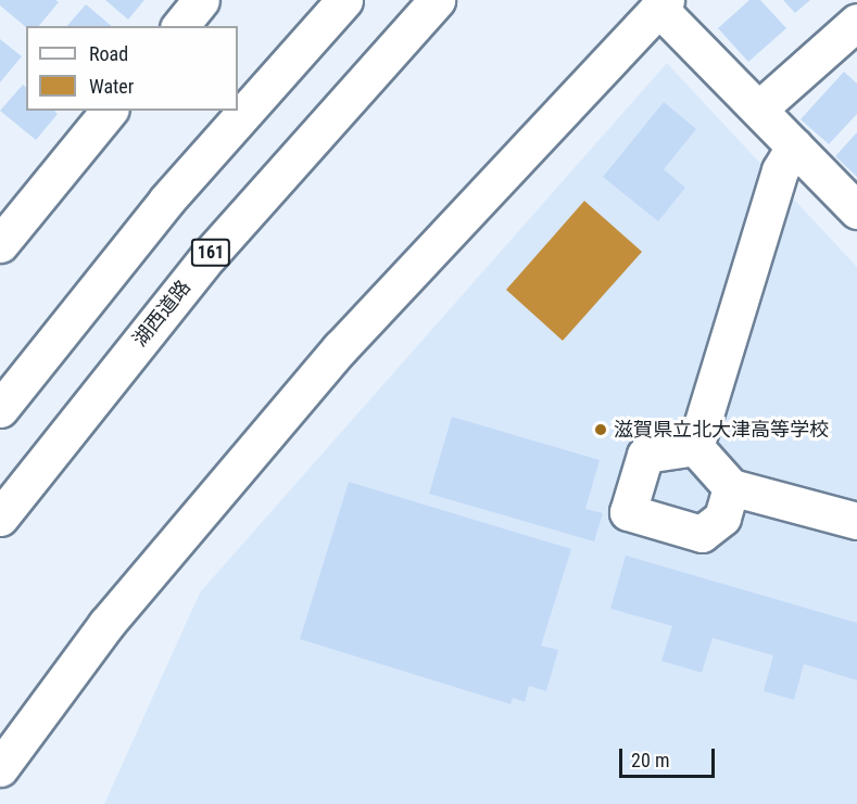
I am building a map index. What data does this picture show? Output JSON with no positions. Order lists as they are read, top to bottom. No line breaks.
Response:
{"streets":{"main road":["161","湖西道路"]},"places":["滋賀県立北大津高等学校"],"legend":["Road","Water"],"scale_bar":"20 m"}
